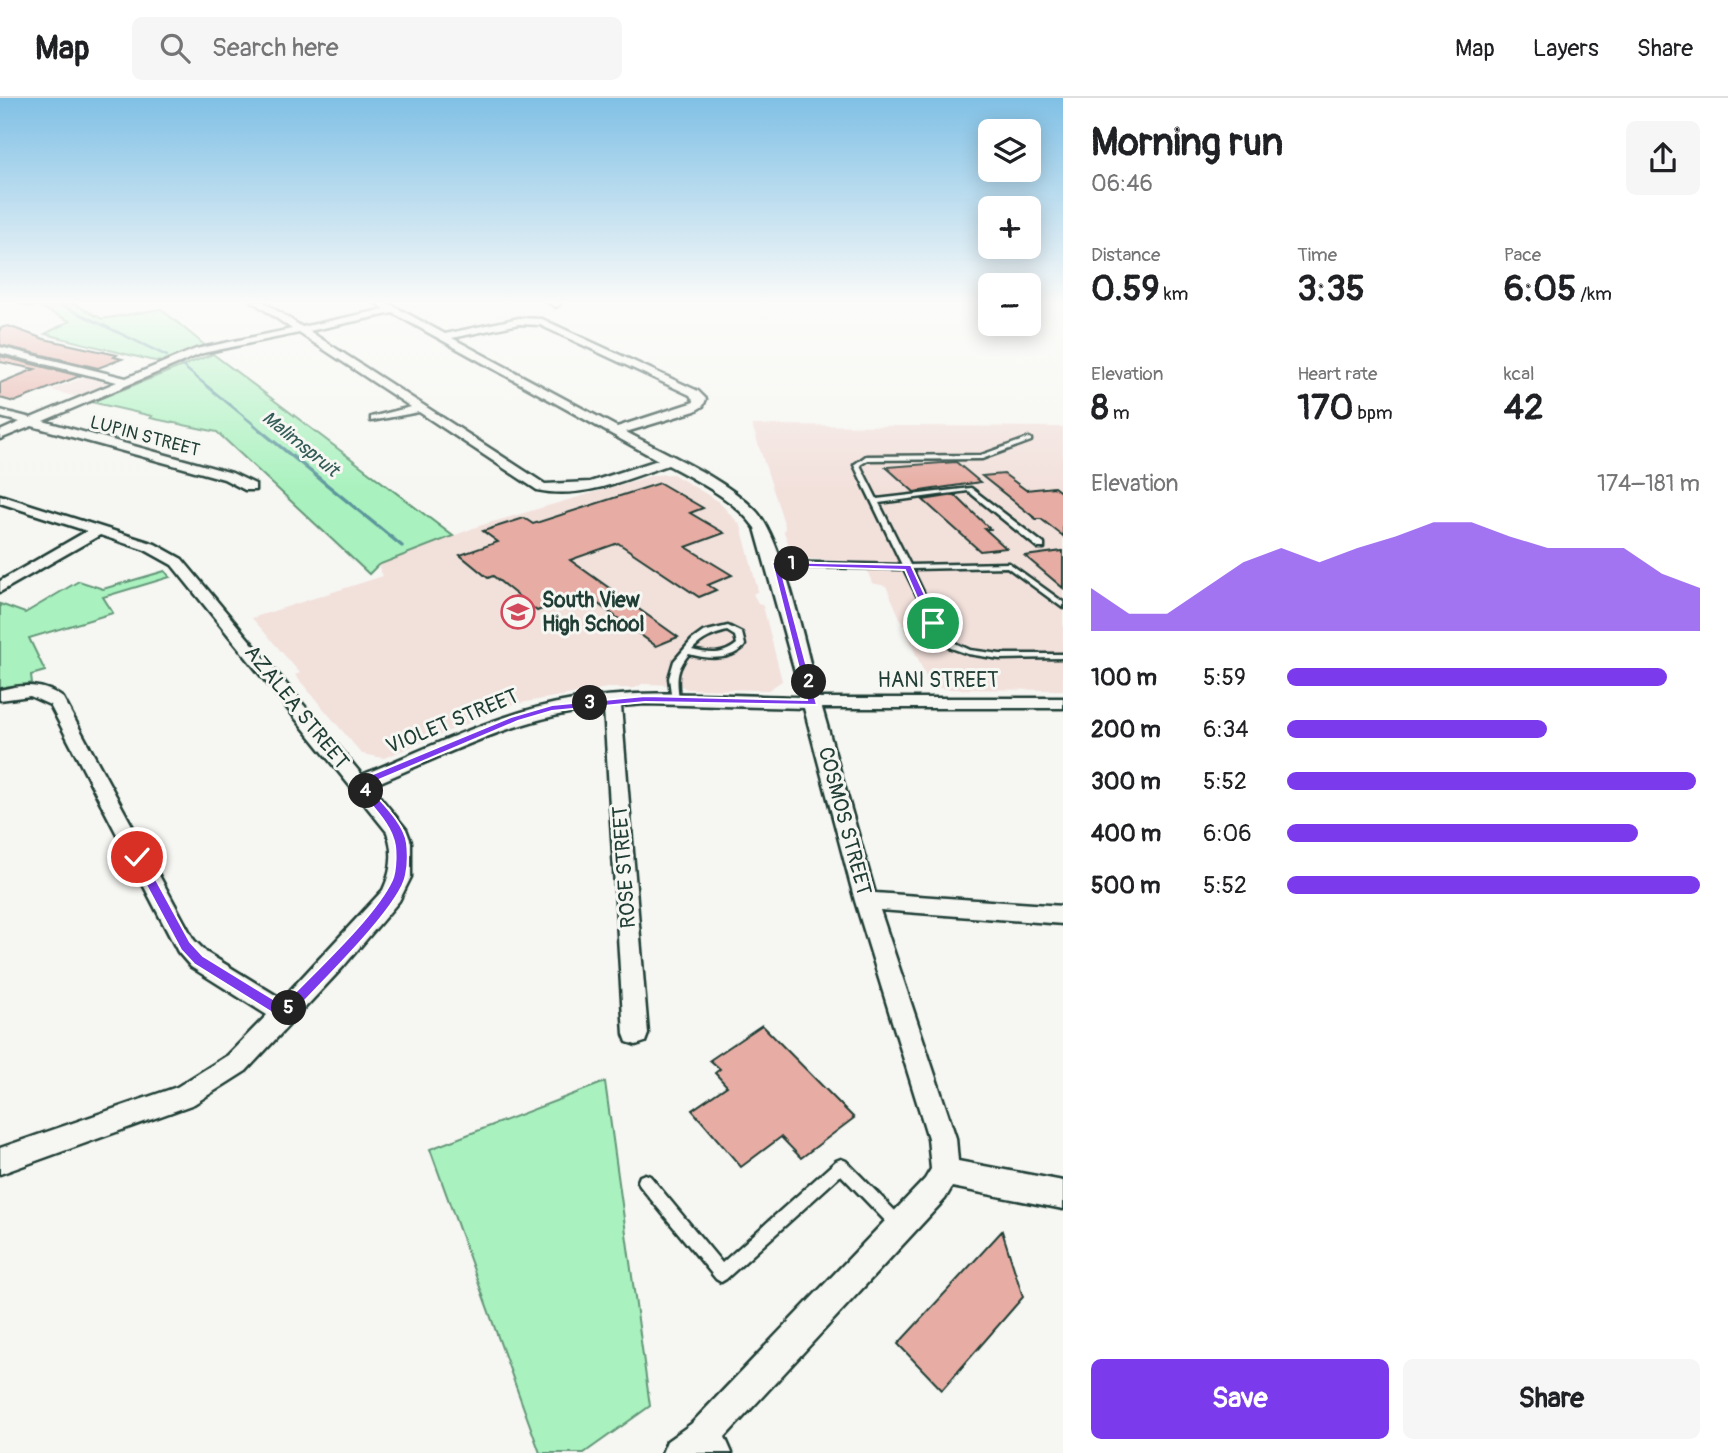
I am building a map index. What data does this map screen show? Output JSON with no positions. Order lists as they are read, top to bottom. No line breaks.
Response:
{"streets":{"street":["LUPIN STREET","HANI STREET","AZALEA STREET","VIOLET STREET","COSMOS STREET","ROSE STREET"]},"crossings":[["HANI STREET","VIOLET STREET"],["HANI STREET","COSMOS STREET"],["AZALEA STREET","VIOLET STREET"],["VIOLET STREET","COSMOS STREET"],["VIOLET STREET","ROSE STREET"]],"water":["Malimspruit"],"places":{"school or university":["South View High School"]},"page":{"header":"Map","search":"Search here","nav":["Map","Layers","Share"],"heading":["Morning run","06:46"],"map_buttons":["+","−"],"stats":[["Distance","0.59 km"],["Time","3:35"],["Pace","6:05 /km"],["Elevation","8 m"],["Heart rate","170 bpm"],["kcal","42"]],"chart":["Elevation","174–181 m"],"pins":["1","2","3","4","5"],"list":[{"name":"100 m","note":"5:59"},{"name":"200 m","note":"6:34"},{"name":"300 m","note":"5:52"},{"name":"400 m","note":"6:06"},{"name":"500 m","note":"5:52"}],"buttons":["Save","Share"]}}
